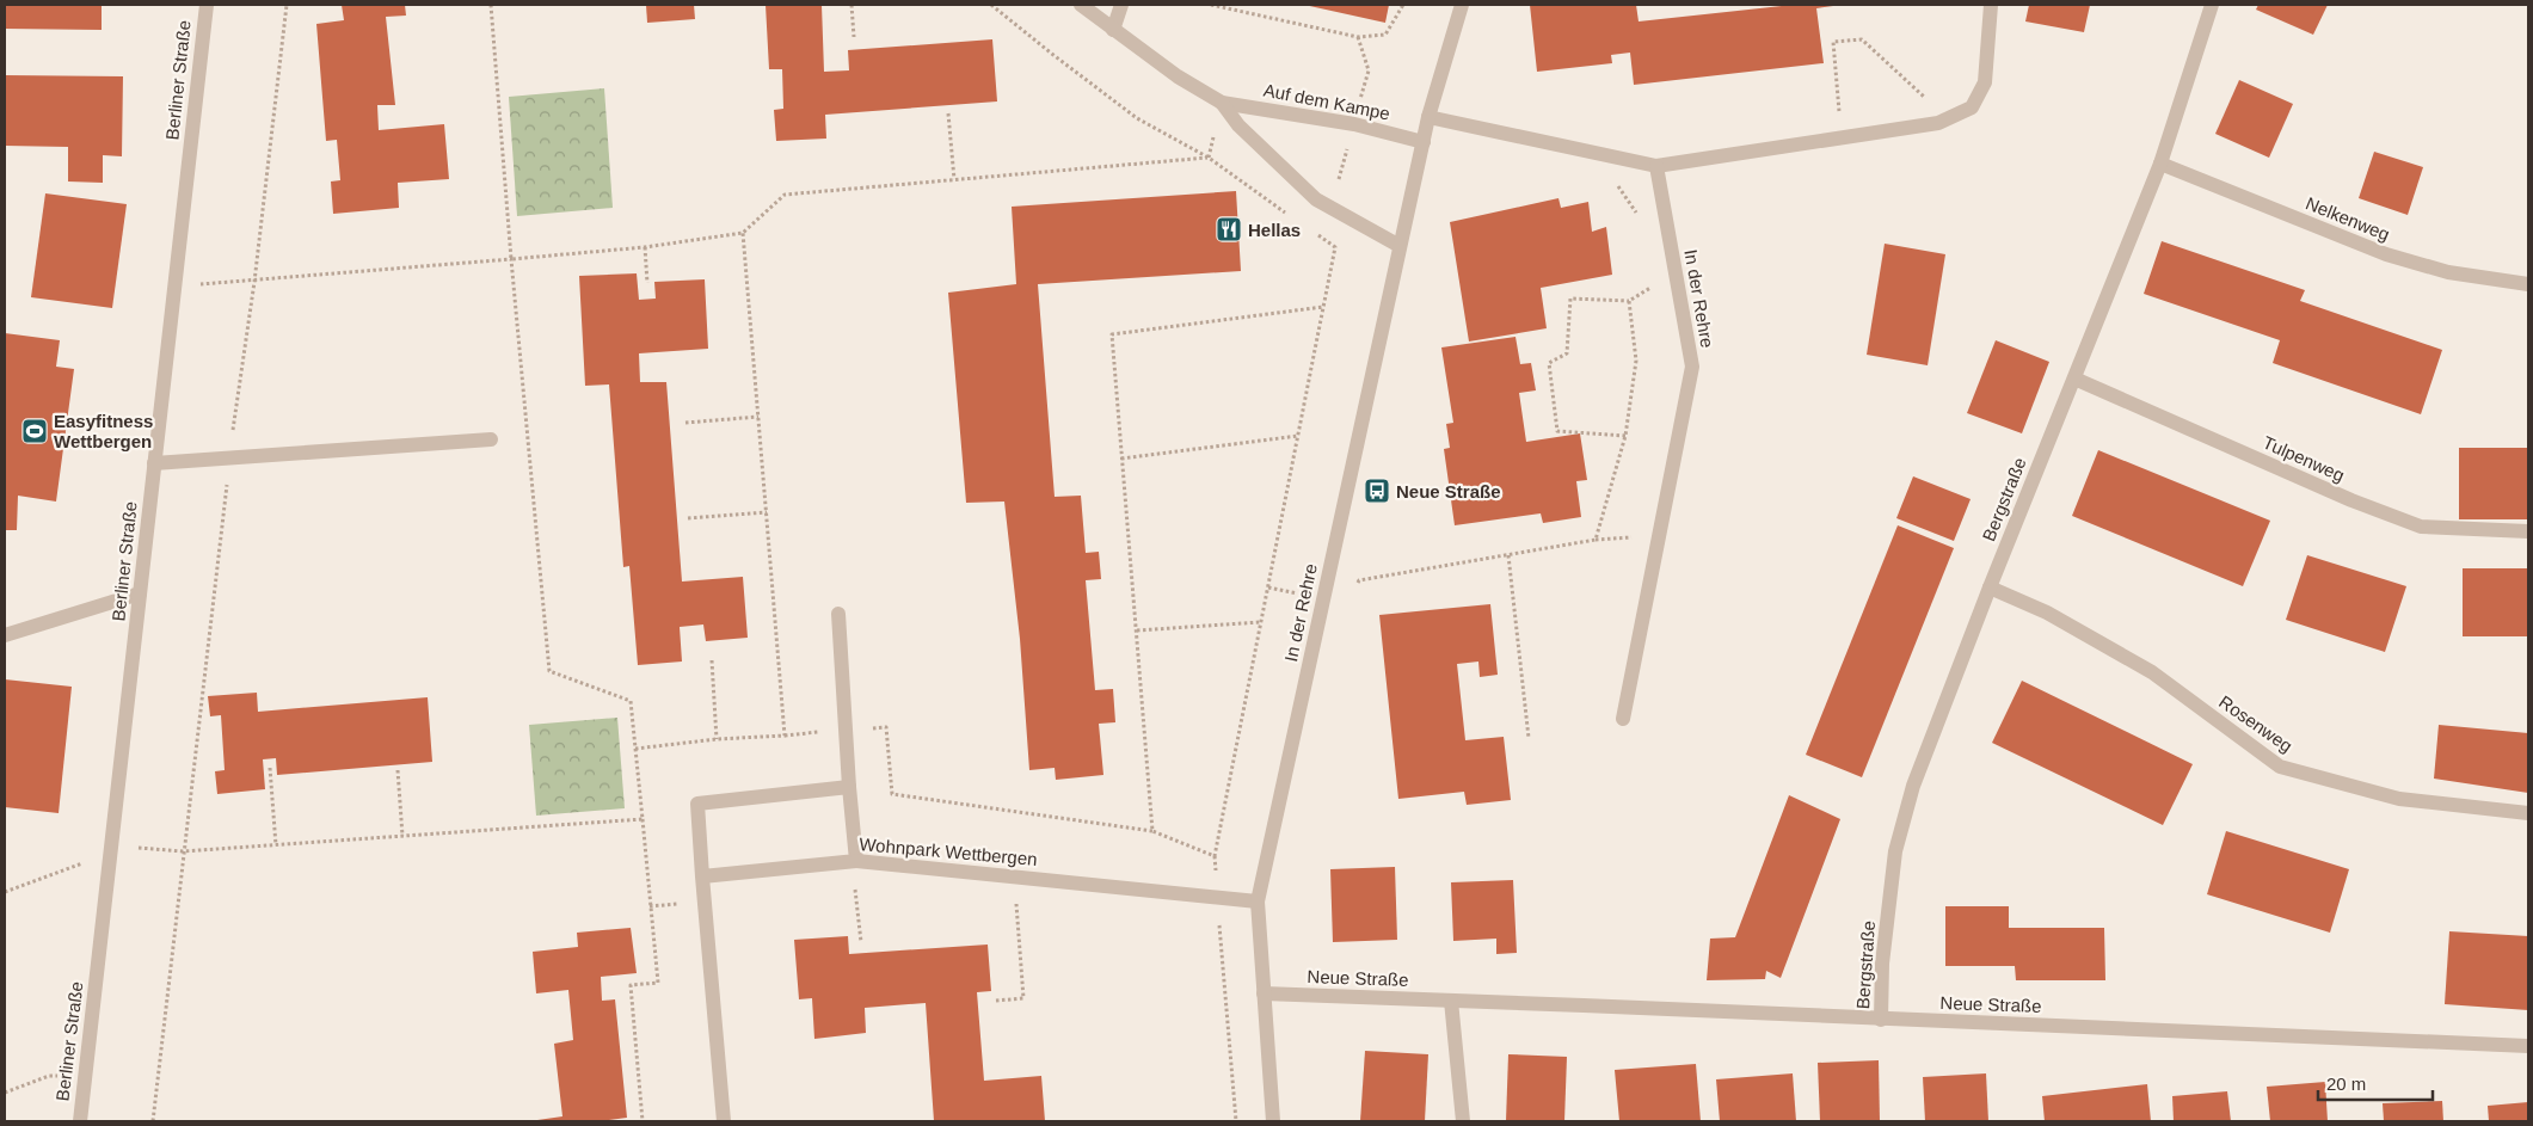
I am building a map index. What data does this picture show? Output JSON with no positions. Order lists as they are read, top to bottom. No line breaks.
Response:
{"streets":{"street":["Berliner Straße","Auf dem Kampe","Nelkenweg","In der Rehre","Tulpenweg","Bergstraße","Rosenweg","Wohnpark Wettbergen","Neue Straße"]},"crossings":[["Auf dem Kampe","In der Rehre"],["Nelkenweg","Bergstraße"],["In der Rehre","Wohnpark Wettbergen"],["In der Rehre","Neue Straße"],["Tulpenweg","Bergstraße"],["Bergstraße","Rosenweg"],["Bergstraße","Neue Straße"]],"places":{"restaurant":["Hellas"],"sports":["Easyfitness Wettbergen"],"bus stop":["Neue Straße"]},"scale_bar":"20 m"}
